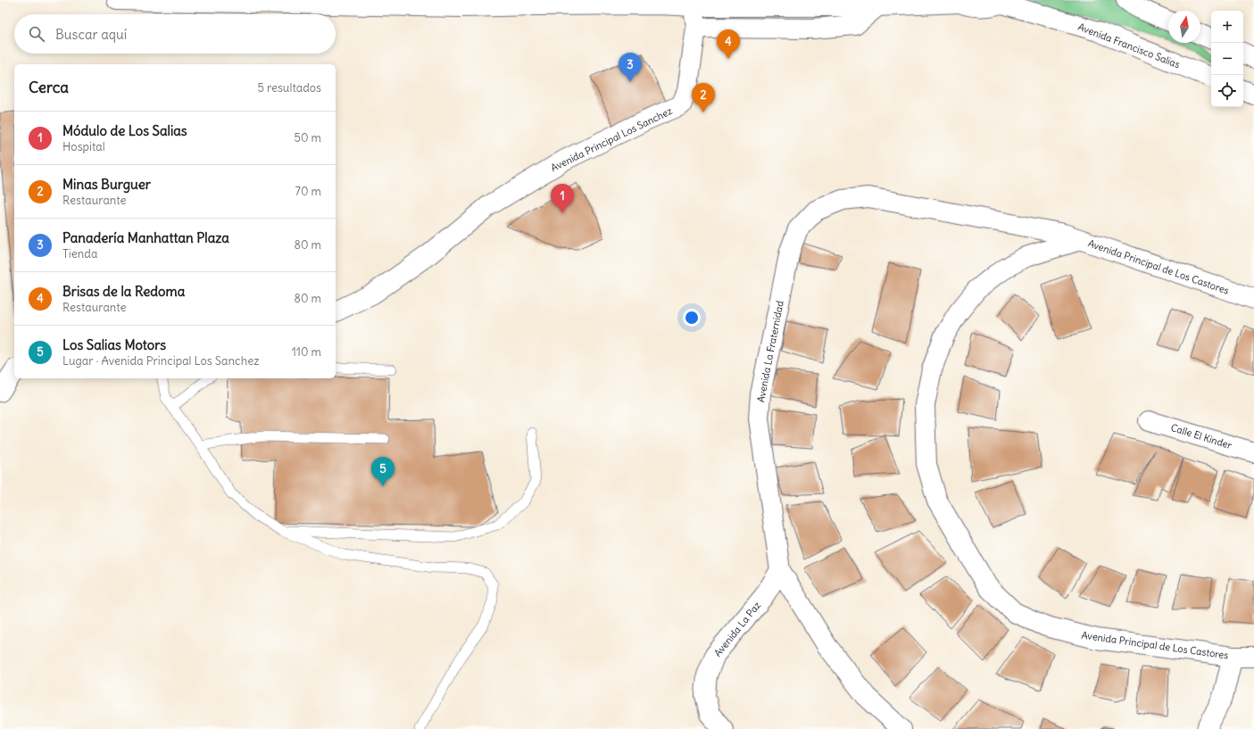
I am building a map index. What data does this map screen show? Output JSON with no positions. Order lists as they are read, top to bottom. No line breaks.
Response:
{"streets":{"street":["Avenida Francisco Salias","Avenida Principal Los Sanchez","Avenida Principal de Los Castores","Avenida La Fraternidad","Calle El Kinder","Avenida La Paz"]},"crossings":[["Avenida Principal de Los Castores","Avenida La Fraternidad"],["Avenida La Fraternidad","Avenida La Paz"]],"north":"top","page":{"map_buttons":["+","−"],"search":"Buscar aquí","pins":["4","3","2","1","5"],"heading":["Cerca","5 resultados"],"list":[{"mark":"1","name":"Módulo de Los Salias","note":"Hospital","value":"50 m"},{"mark":"2","name":"Minas Burguer","note":"Restaurante","value":"70 m"},{"mark":"3","name":"Panadería Manhattan Plaza","note":"Tienda","value":"80 m"},{"mark":"4","name":"Brisas de la Redoma","note":"Restaurante","value":"80 m"},{"mark":"5","name":"Los Salias Motors","note":"Lugar · Avenida Principal Los Sanchez","value":"110 m"}]}}
